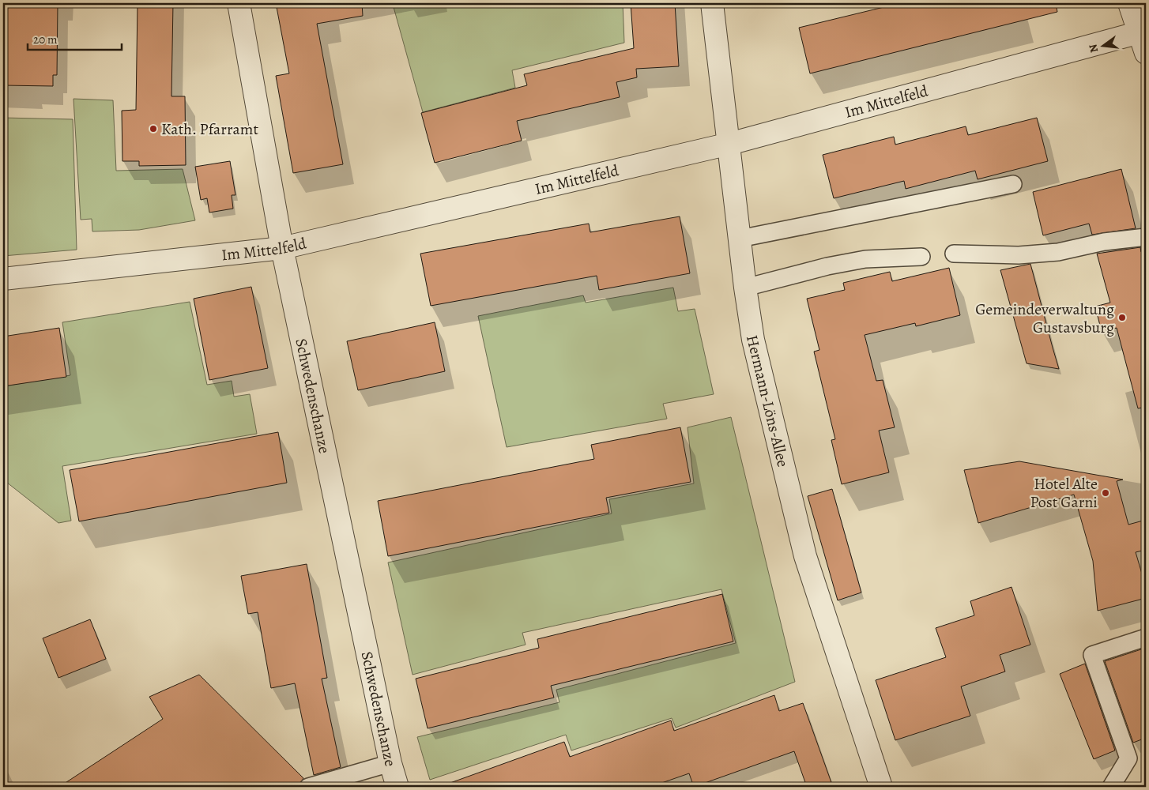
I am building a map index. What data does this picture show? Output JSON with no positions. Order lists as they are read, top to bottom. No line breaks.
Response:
{"streets":{"street":["Im Mittelfeld","Schwedenschanze","Hermann-Löns-Allee"]},"crossings":[["Im Mittelfeld","Schwedenschanze"],["Im Mittelfeld","Hermann-Löns-Allee"]],"places":["Kath. Pfarramt","Gemeindeverwaltung Gustavsburg","Hotel Alte Post Garni"],"scale_bar":"20 m","north":"left"}
